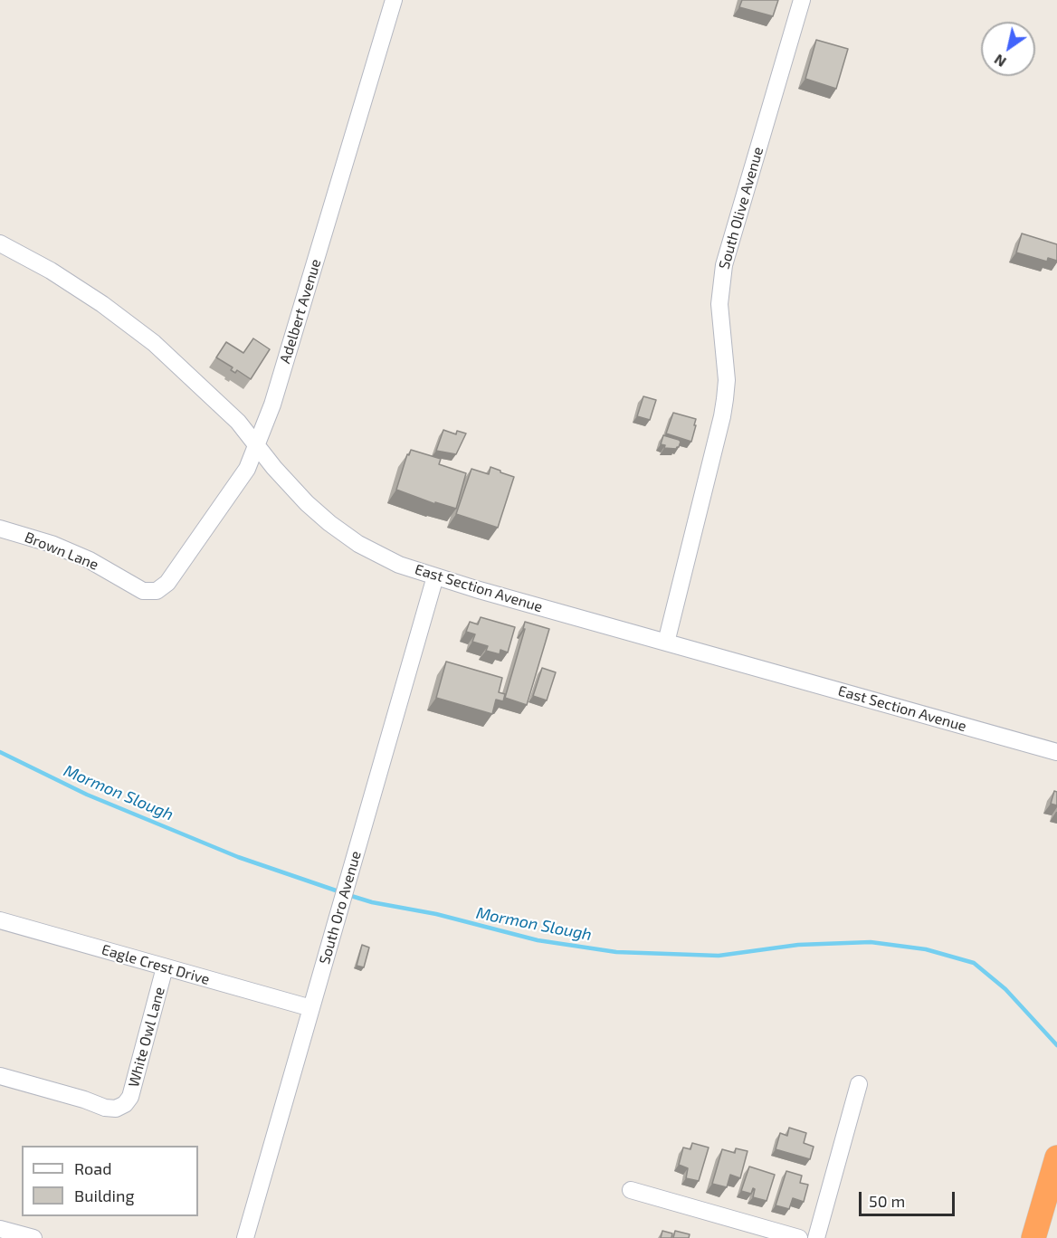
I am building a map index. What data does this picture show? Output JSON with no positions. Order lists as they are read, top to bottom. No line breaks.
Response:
{"streets":{"street":["South Olive Avenue","Adelbert Avenue","Brown Lane","East Section Avenue","South Oro Avenue","Eagle Crest Drive","White Owl Lane"]},"crossings":[["South Olive Avenue","East Section Avenue"],["Adelbert Avenue","Brown Lane"],["Adelbert Avenue","East Section Avenue"],["East Section Avenue","South Oro Avenue"],["South Oro Avenue","Eagle Crest Drive"],["Eagle Crest Drive","White Owl Lane"]],"water":["Mormon Slough"],"legend":["Road","Building"],"scale_bar":"50 m","north":"bottom left"}
